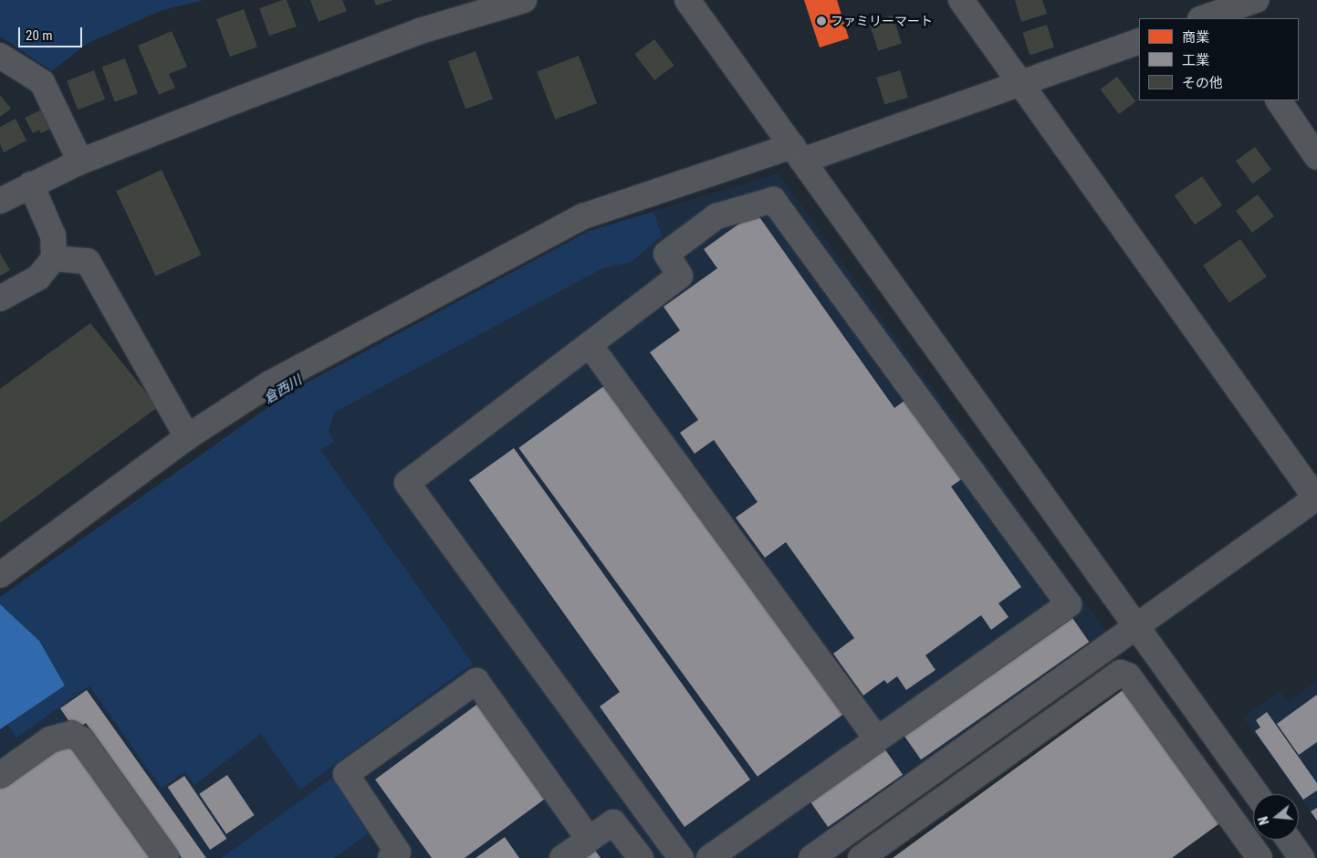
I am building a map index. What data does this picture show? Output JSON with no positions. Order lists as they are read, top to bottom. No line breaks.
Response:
{"water":["倉西川"],"places":["ファミリーマート"],"legend":["商業","工業","その他"],"scale_bar":"20 m","north":"left"}
